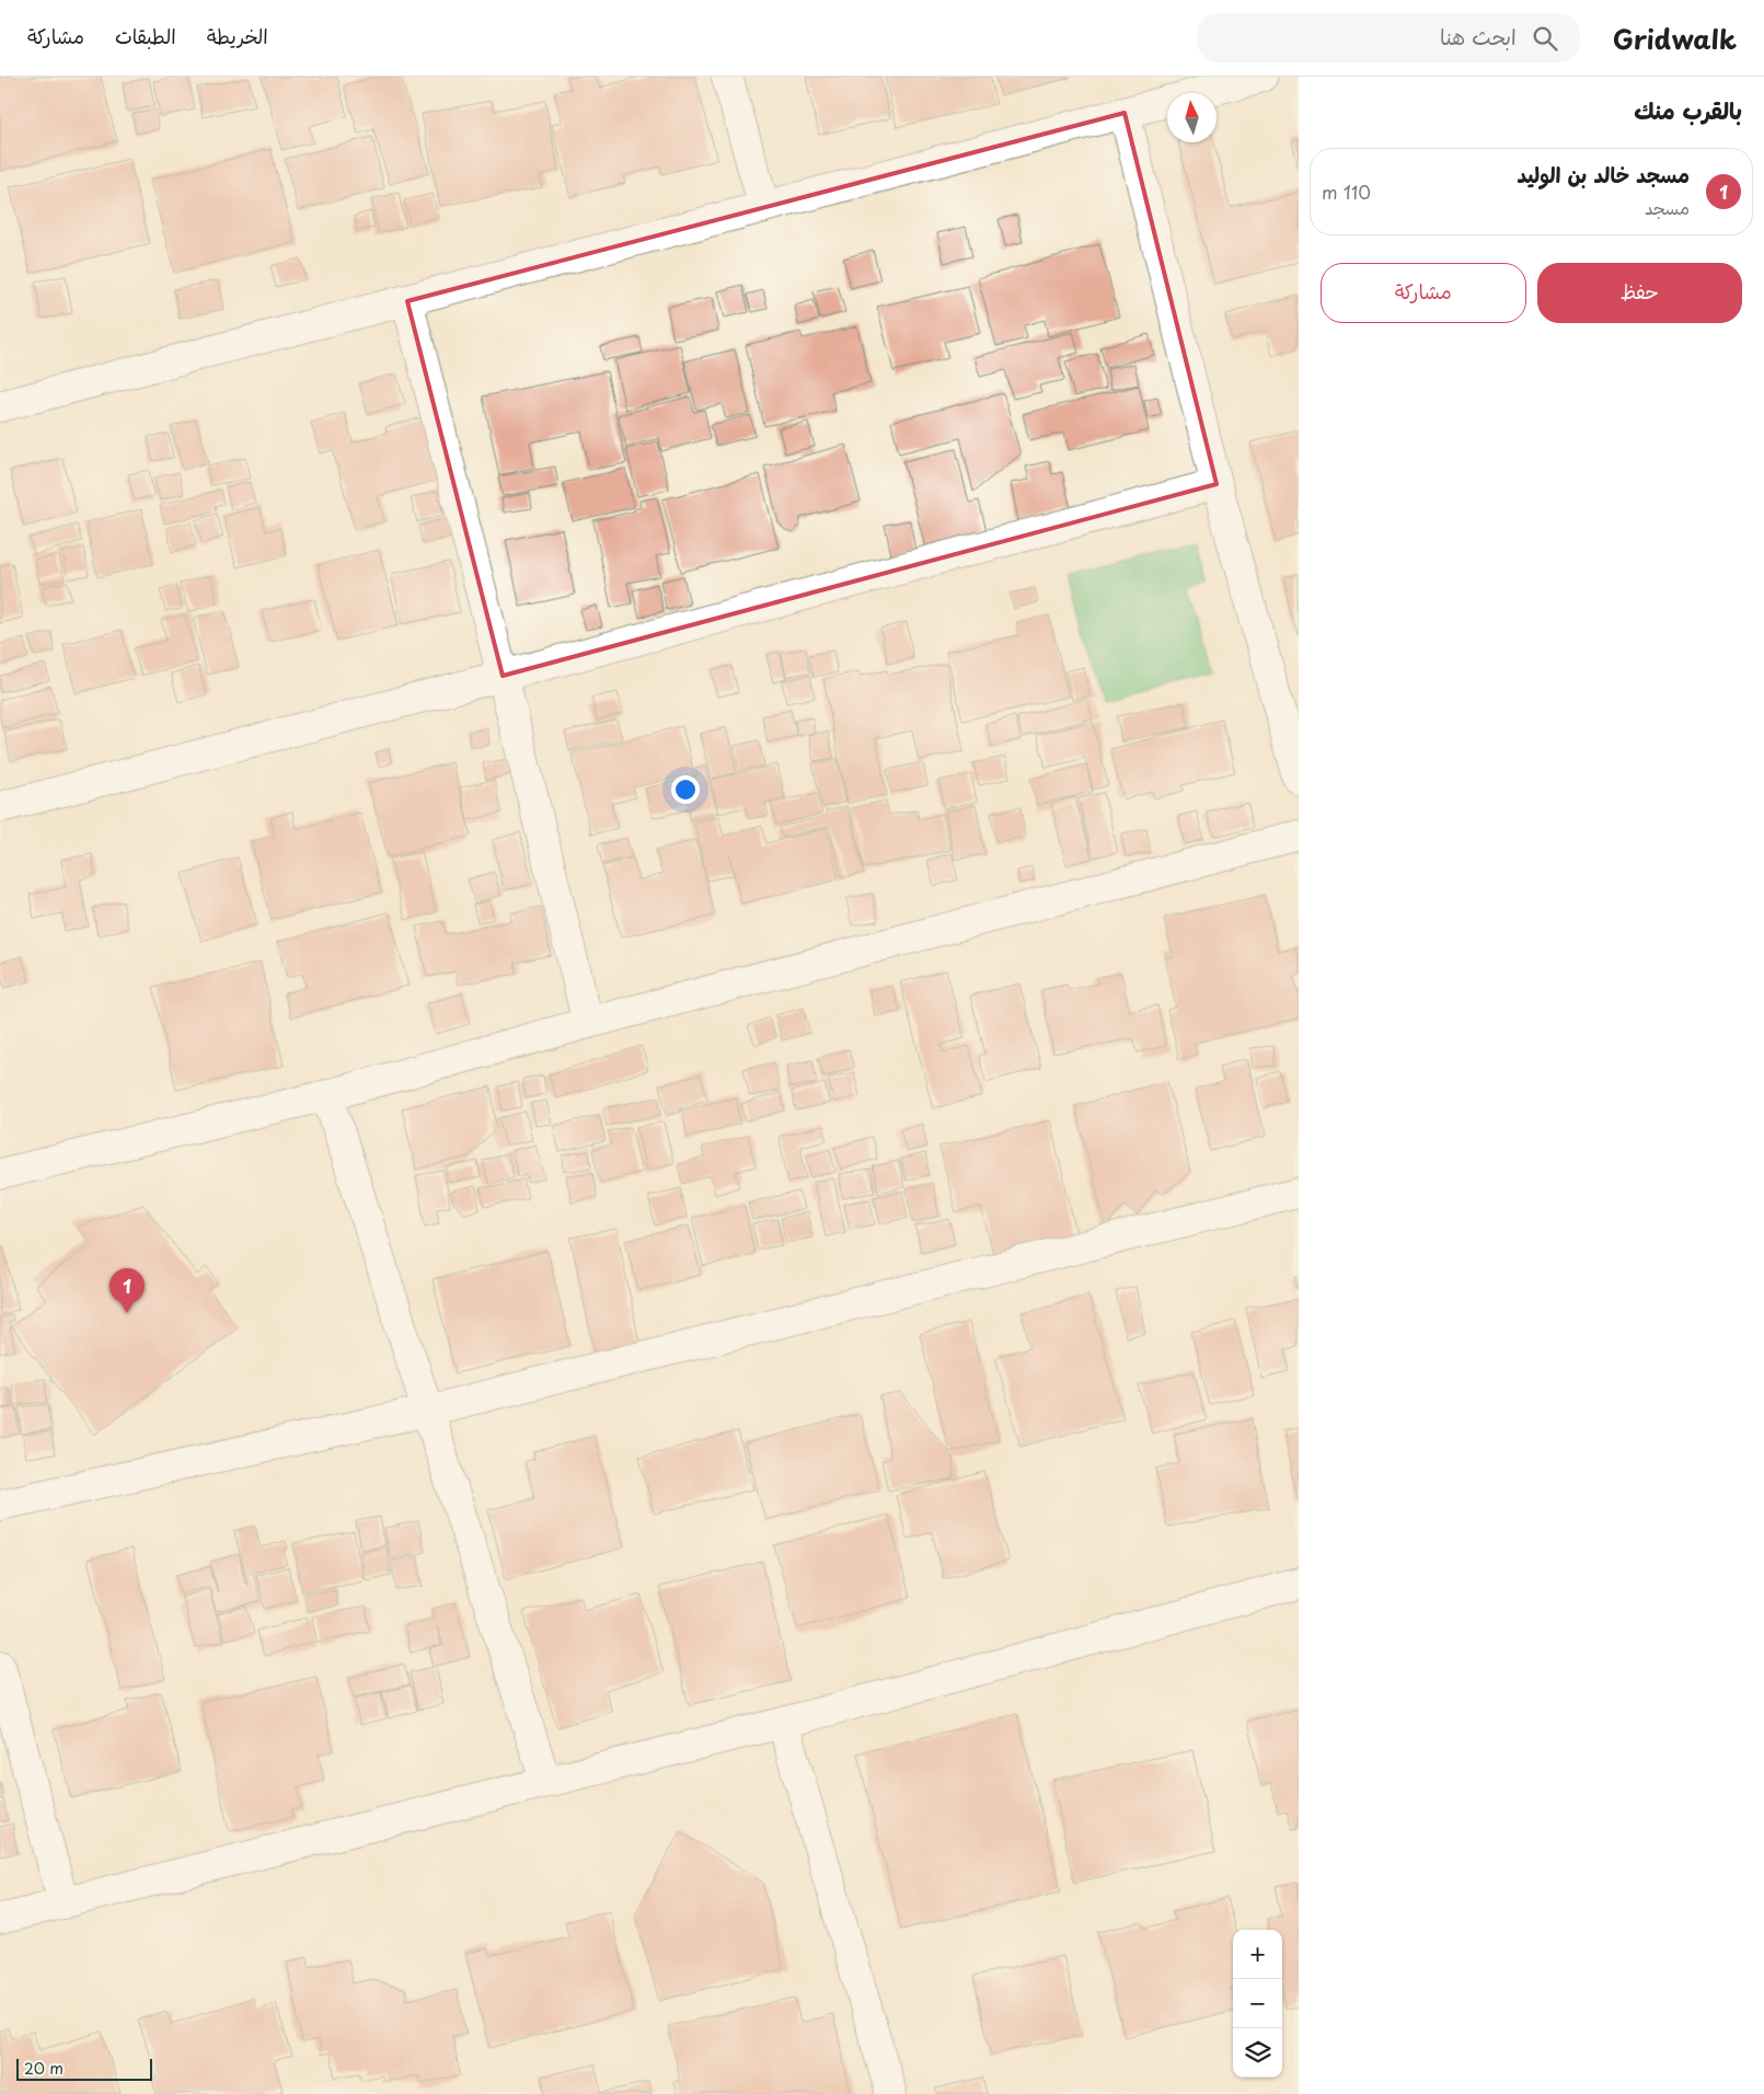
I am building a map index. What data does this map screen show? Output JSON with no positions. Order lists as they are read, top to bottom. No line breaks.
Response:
{"scale_bar":"20 m","north":"top","page":{"header":"Gridwalk","search":"ابحث هنا","nav":["الخريطة","الطبقات","مشاركة"],"heading":"بالقرب منك","list":[{"mark":"1","name":"مسجد خالد بن الوليد","note":"مسجد","value":"110 m"}],"buttons":["حفظ","مشاركة"],"pins":"1","map_buttons":["+","−"],"scale":"20 m"}}
